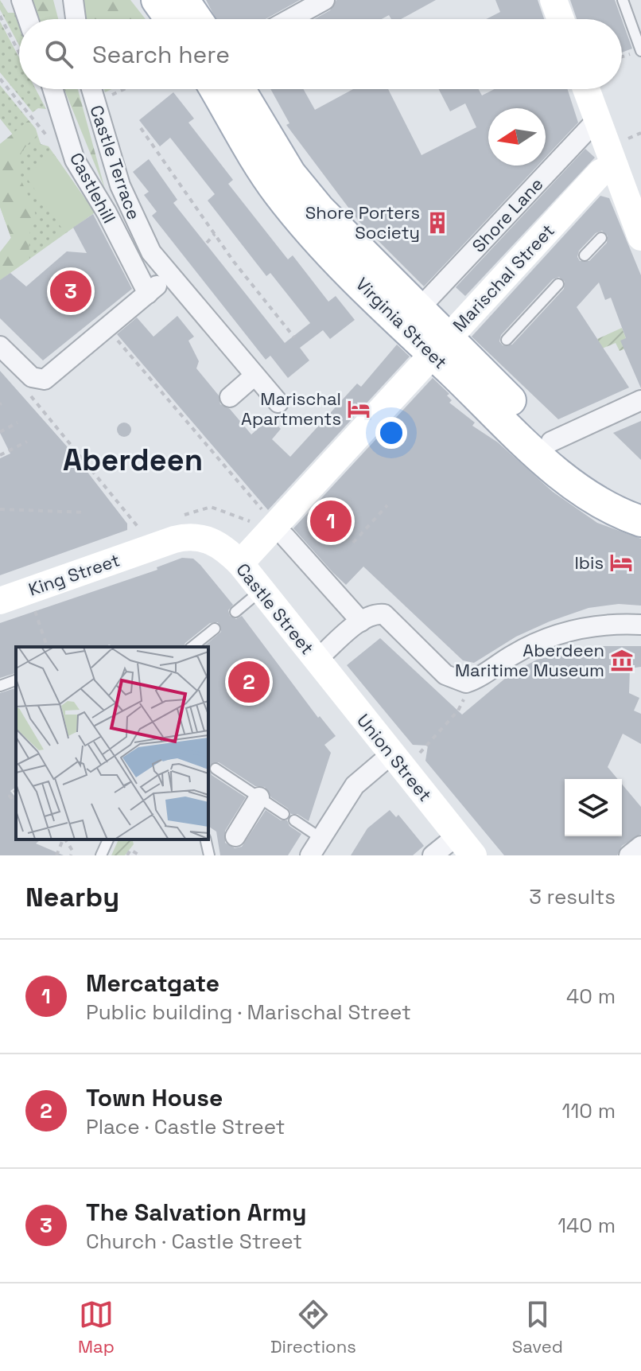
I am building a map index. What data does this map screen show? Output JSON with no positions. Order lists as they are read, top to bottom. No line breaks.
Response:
{"streets":{"main road":["Virginia Street"],"street":["Castle Terrace","Castlehill","Shore Lane","Marischal Street","King Street","Castle Street","Union Street"]},"crossings":[["Shore Lane","Virginia Street"],["Marischal Street","Castle Street"],["King Street","Castle Street"],["Castle Street","Union Street"]],"districts":["Aberdeen"],"places":{"building":["Shore Porters Society"],"hotel":["Marischal Apartments","Ibis"],"museum":["Aberdeen Maritime Museum"]},"north":"left","page":{"search":"Search here","pins":["3","1","2"],"heading":["Nearby","3 results"],"list":[{"mark":"1","name":"Mercatgate","note":"Public building · Marischal Street","value":"40 m"},{"mark":"2","name":"Town House","note":"Place · Castle Street","value":"110 m"},{"mark":"3","name":"The Salvation Army","note":"Church · Castle Street","value":"140 m"}],"nav":["Map","Directions","Saved"]}}
